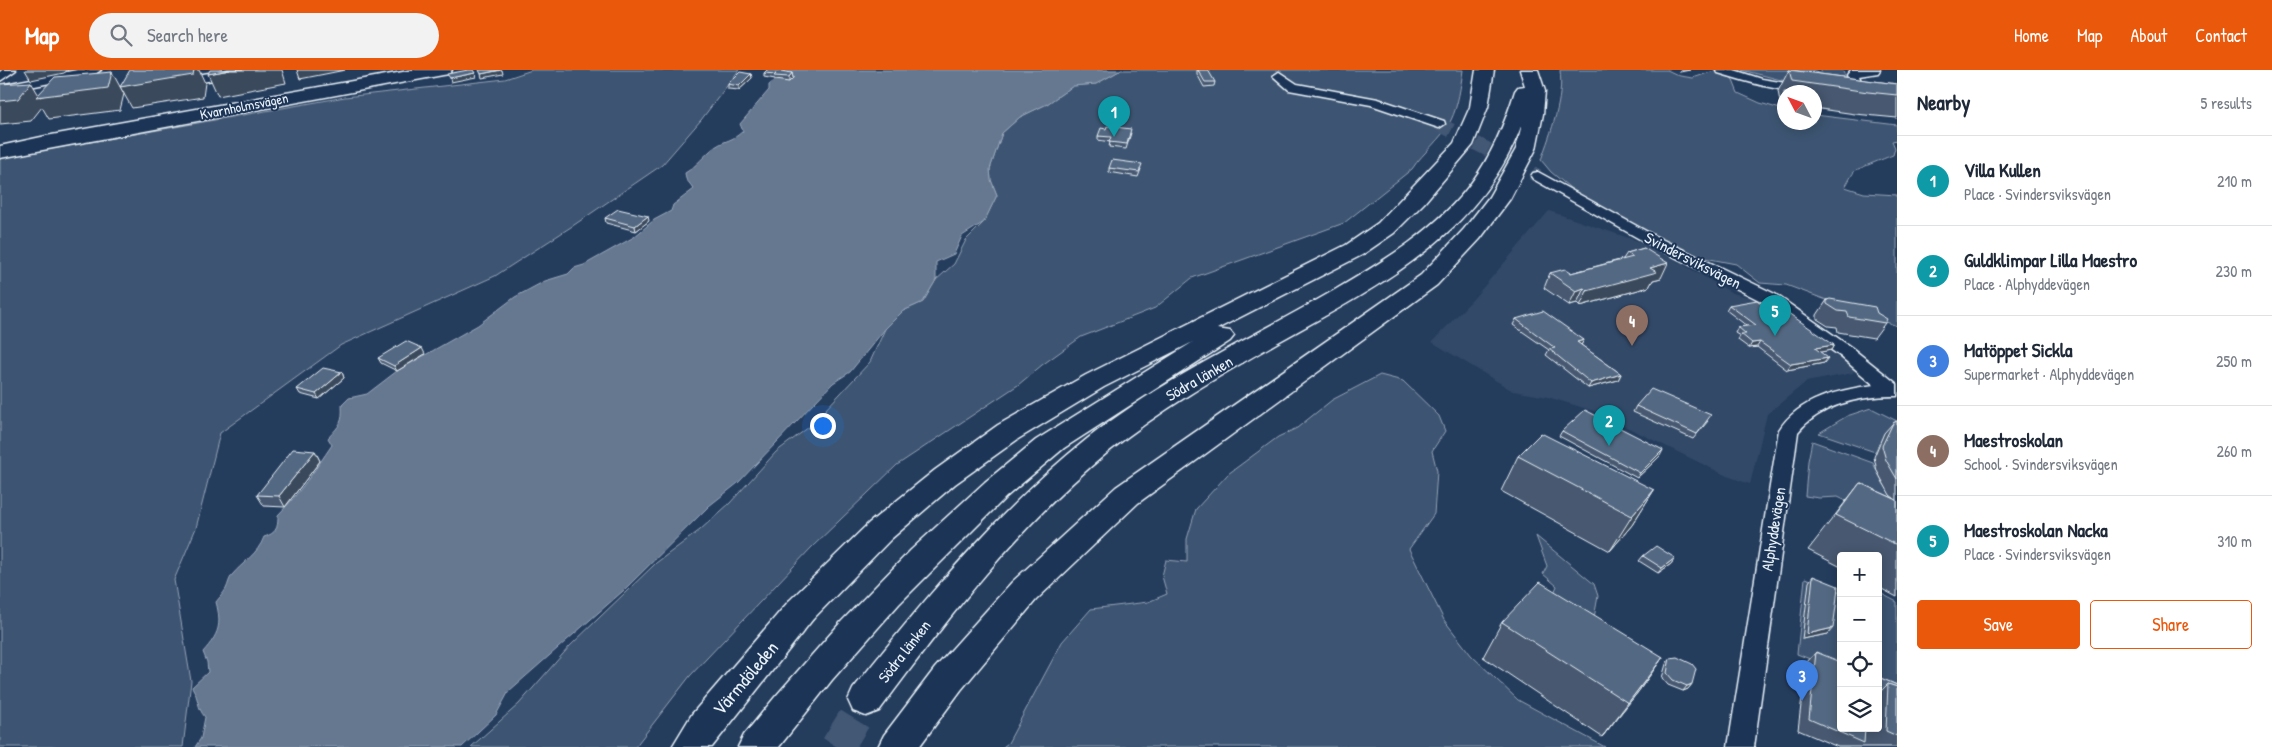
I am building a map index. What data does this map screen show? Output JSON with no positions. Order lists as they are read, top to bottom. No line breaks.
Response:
{"streets":{"main road":["Kvarnholmsvägen","Södra länken","Värmdöleden"],"street":["Svindersviksvägen","Alphyddevägen"]},"crossings":[["Svindersviksvägen","Alphyddevägen"],["Södra länken","Värmdöleden"]],"north":"top left","page":{"header":"Map","search":"Search here","nav":["Home","Map","About","Contact"],"heading":["Nearby","5 results"],"pins":["1","5","4","2","3"],"list":[{"mark":"1","name":"Villa Kullen","note":"Place · Svindersviksvägen","value":"210 m"},{"mark":"2","name":"Guldklimpar Lilla Maestro","note":"Place · Alphyddevägen","value":"230 m"},{"mark":"3","name":"Matöppet Sickla","note":"Supermarket · Alphyddevägen","value":"250 m"},{"mark":"4","name":"Maestroskolan","note":"School · Svindersviksvägen","value":"260 m"},{"mark":"5","name":"Maestroskolan Nacka","note":"Place · Svindersviksvägen","value":"310 m"}],"map_buttons":["+","−"],"buttons":["Save","Share"]}}
